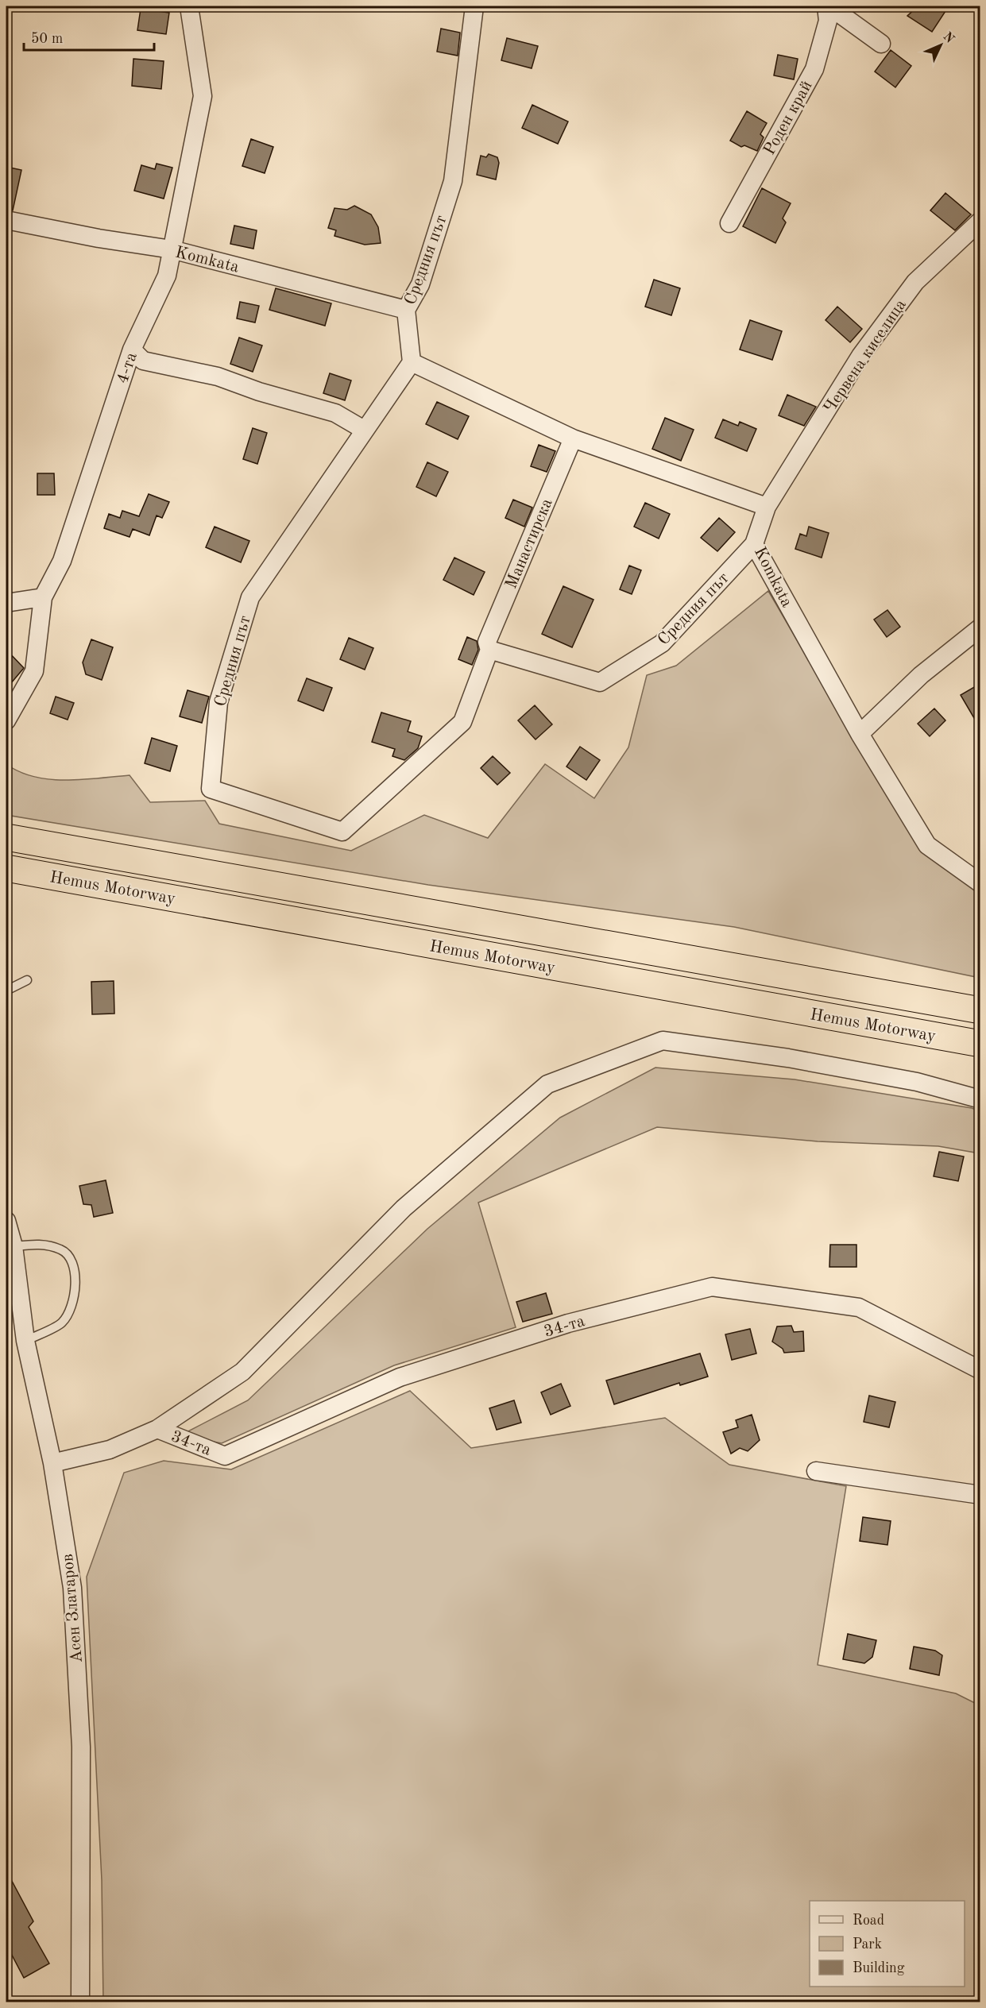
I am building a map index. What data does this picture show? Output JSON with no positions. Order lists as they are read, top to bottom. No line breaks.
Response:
{"streets":{"highway":["Hemus Motorway"],"street":["Роден край","Komkata","Средния път","Червена киселица","4-та","Манастирска","34-та","Асен Златаров"]},"crossings":[["Komkata","Средния път"],["Komkata","Червена киселица"],["Komkata","4-та"],["Средния път","Манастирска"]],"legend":["Road","Park","Building"],"scale_bar":"50 m","north":"top right"}
